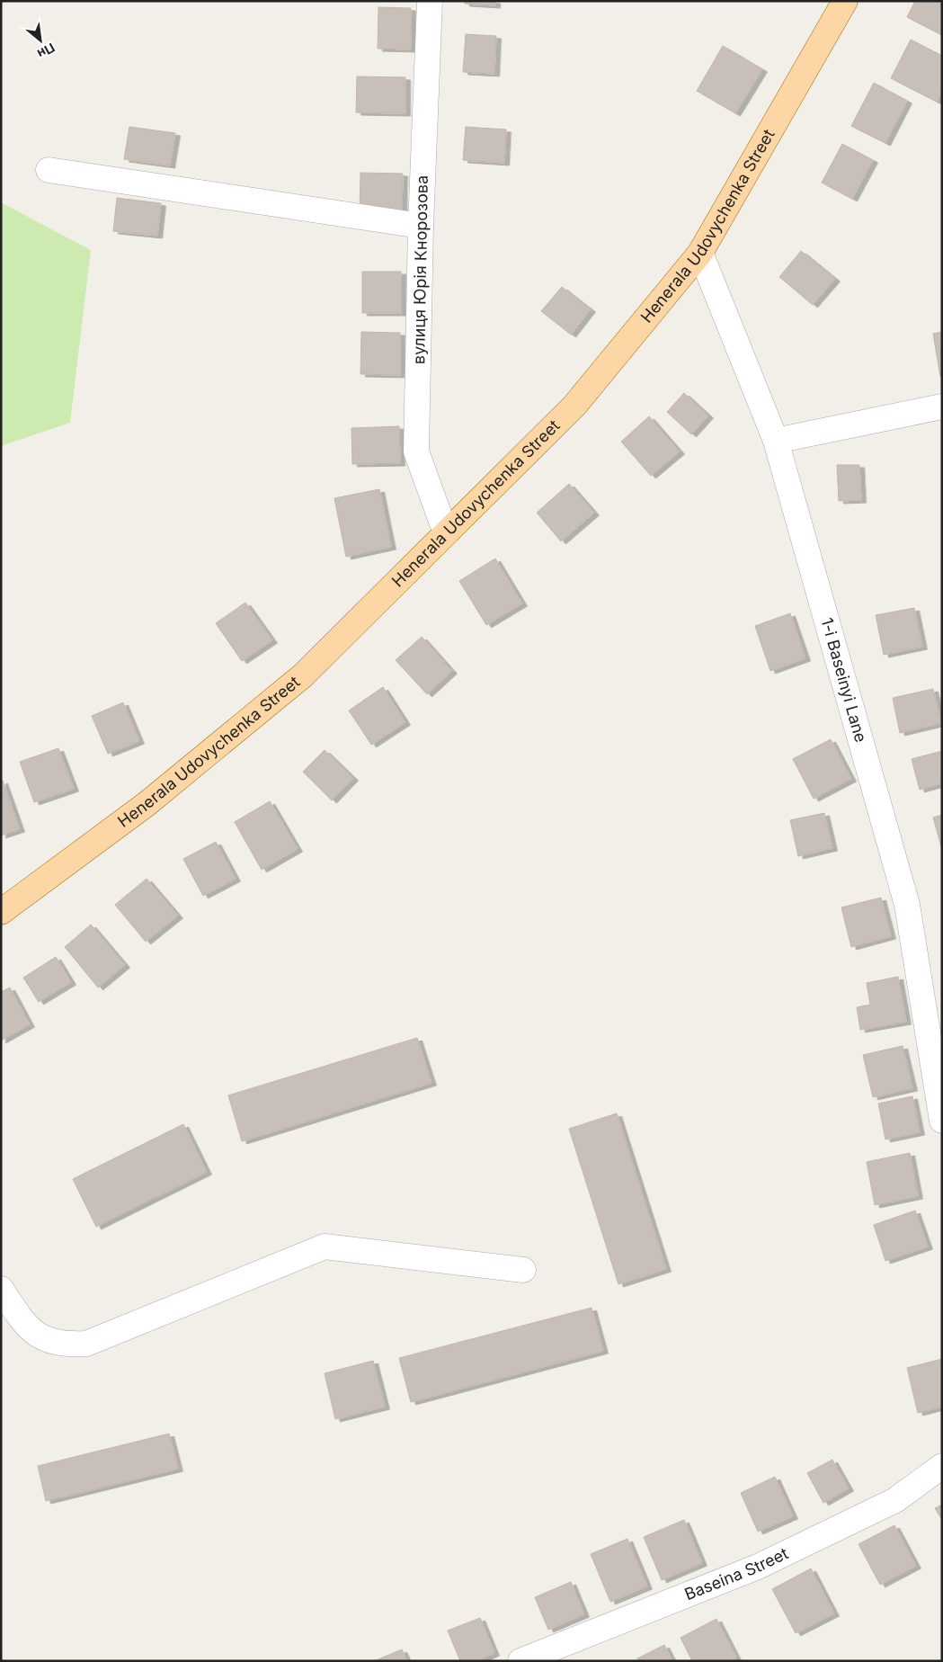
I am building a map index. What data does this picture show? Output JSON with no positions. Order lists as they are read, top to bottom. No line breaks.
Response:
{"streets":{"main road":["Henerala Udovychenka Street"],"street":["вулиця Юрія Кнорозова","1-i Baseinyi Lane","Baseina Street"]},"crossings":[["Henerala Udovychenka Street","вулиця Юрія Кнорозова"],["Henerala Udovychenka Street","1-i Baseinyi Lane"]],"north":"bottom right"}
